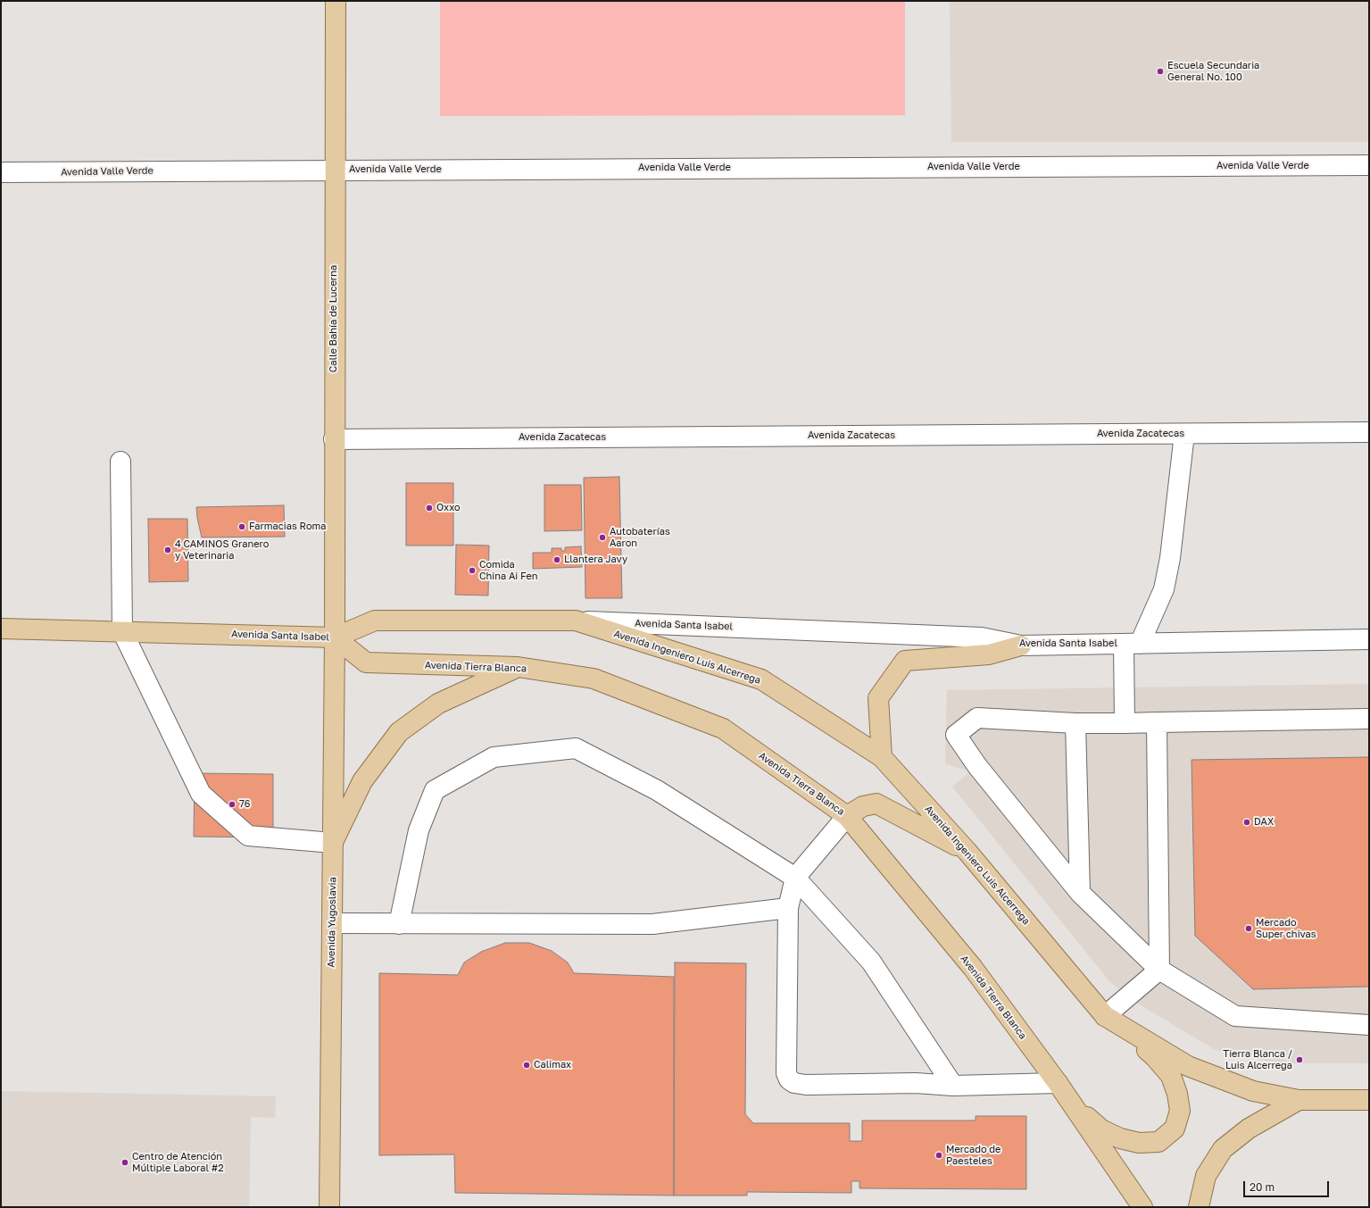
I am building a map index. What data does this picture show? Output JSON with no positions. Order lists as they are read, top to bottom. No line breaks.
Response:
{"streets":{"main road":["Calle Bahía de Lucerna","Avenida Santa Isabel","Avenida Ingeniero Luis Alcerrega","Avenida Tierra Blanca","Avenida Yugoslavia"],"street":["Avenida Valle Verde","Avenida Zacatecas"]},"crossings":[["Avenida Valle Verde","Calle Bahía de Lucerna"],["Calle Bahía de Lucerna","Avenida Zacatecas"],["Calle Bahía de Lucerna","Avenida Santa Isabel"],["Calle Bahía de Lucerna","Avenida Tierra Blanca"],["Calle Bahía de Lucerna","Avenida Yugoslavia"],["Avenida Santa Isabel","Avenida Ingeniero Luis Alcerrega"],["Avenida Santa Isabel","Avenida Tierra Blanca"],["Avenida Santa Isabel","Avenida Yugoslavia"],["Avenida Tierra Blanca","Avenida Yugoslavia"]],"places":["Escuela Secundaria General No. 100","Oxxo","Farmacias Roma","Autobaterías Aaron","4 CAMINOS Granero y Veterinaria","Llantera Javy","Comida China Ai Fen","76","DAX","Mercado Super chivas","Tierra Blanca / Luis Alcerrega","Calimax","Mercado de Paesteles","Centro de Atención Múltiple Laboral #2"],"scale_bar":"20 m"}
